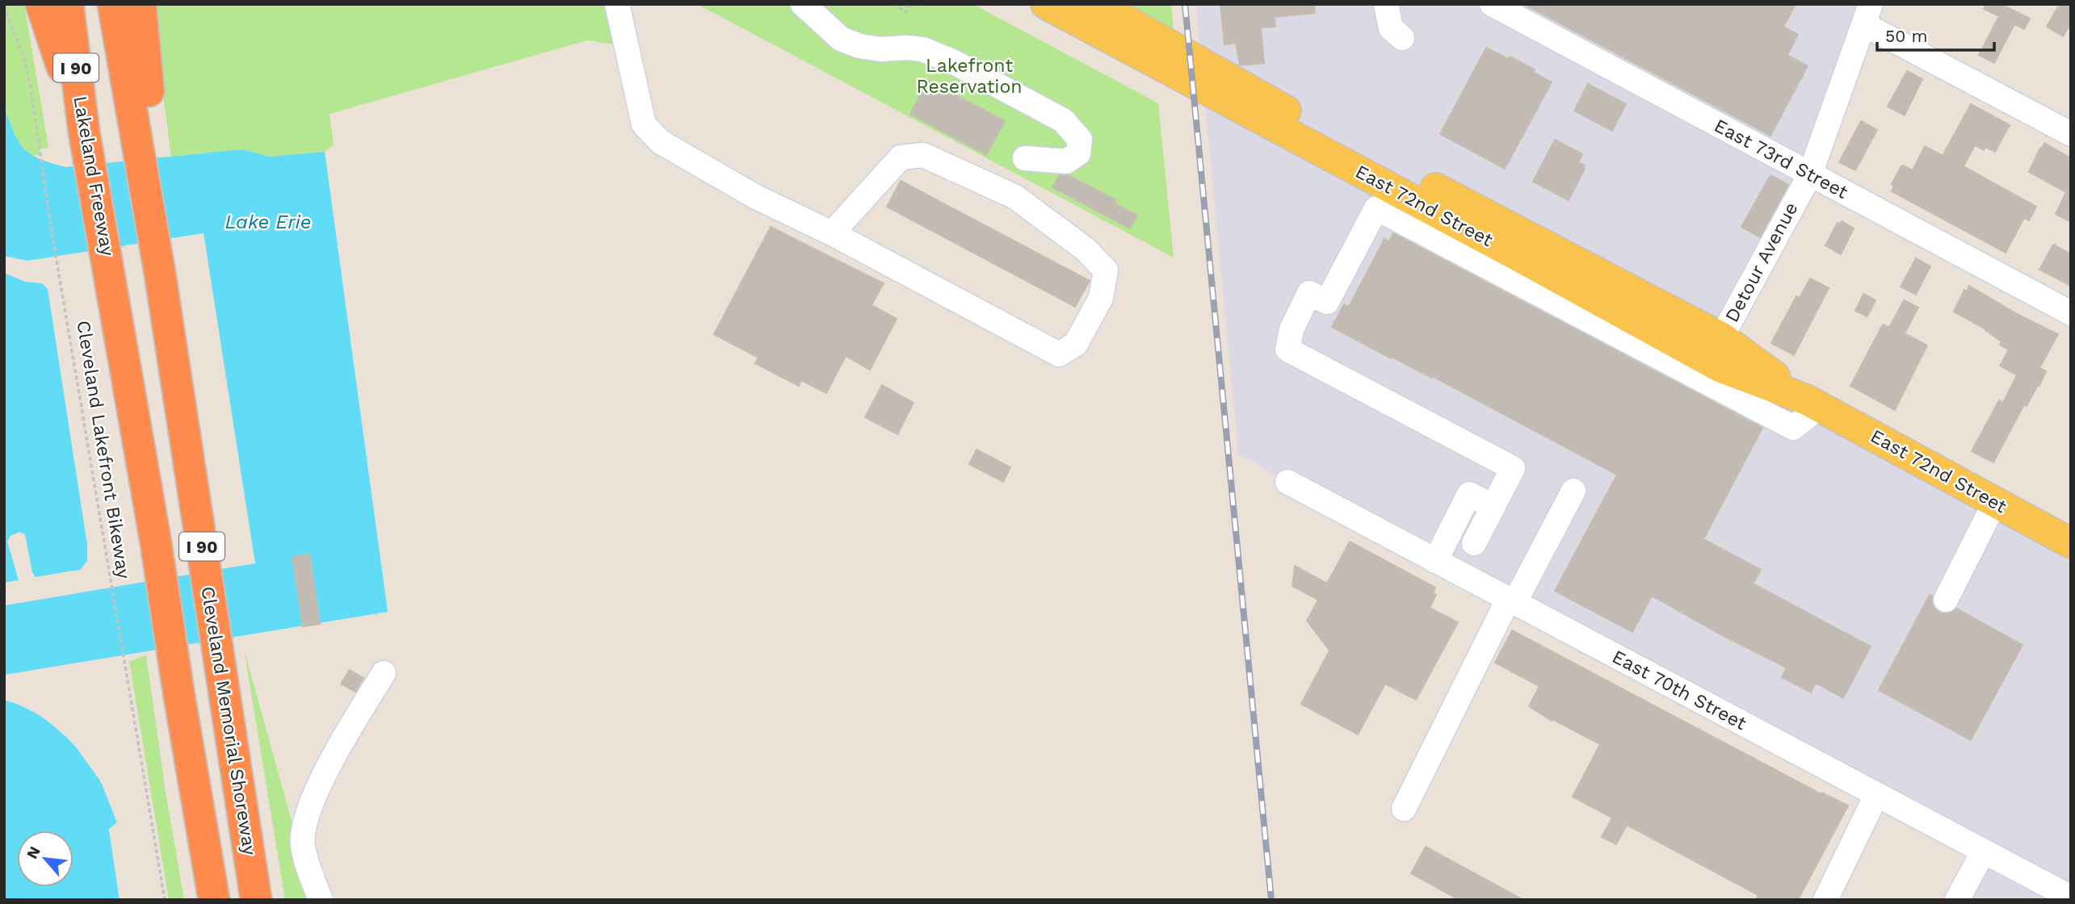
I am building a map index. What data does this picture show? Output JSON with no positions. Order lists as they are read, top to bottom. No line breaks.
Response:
{"streets":{"highway":["I 90","Lakeland Freeway","Cleveland Memorial Shoreway"],"main road":["East 72nd Street"],"street":["East 73rd Street","Detour Avenue","East 70th Street"],"path":["Cleveland Lakefront Bikeway"]},"crossings":[["I 90","Cleveland Memorial Shoreway"],["East 73rd Street","Detour Avenue"],["East 72nd Street","Detour Avenue"]],"water":["Lake Erie"],"parks":["Lakefront Reservation"],"scale_bar":"50 m","north":"top left"}
